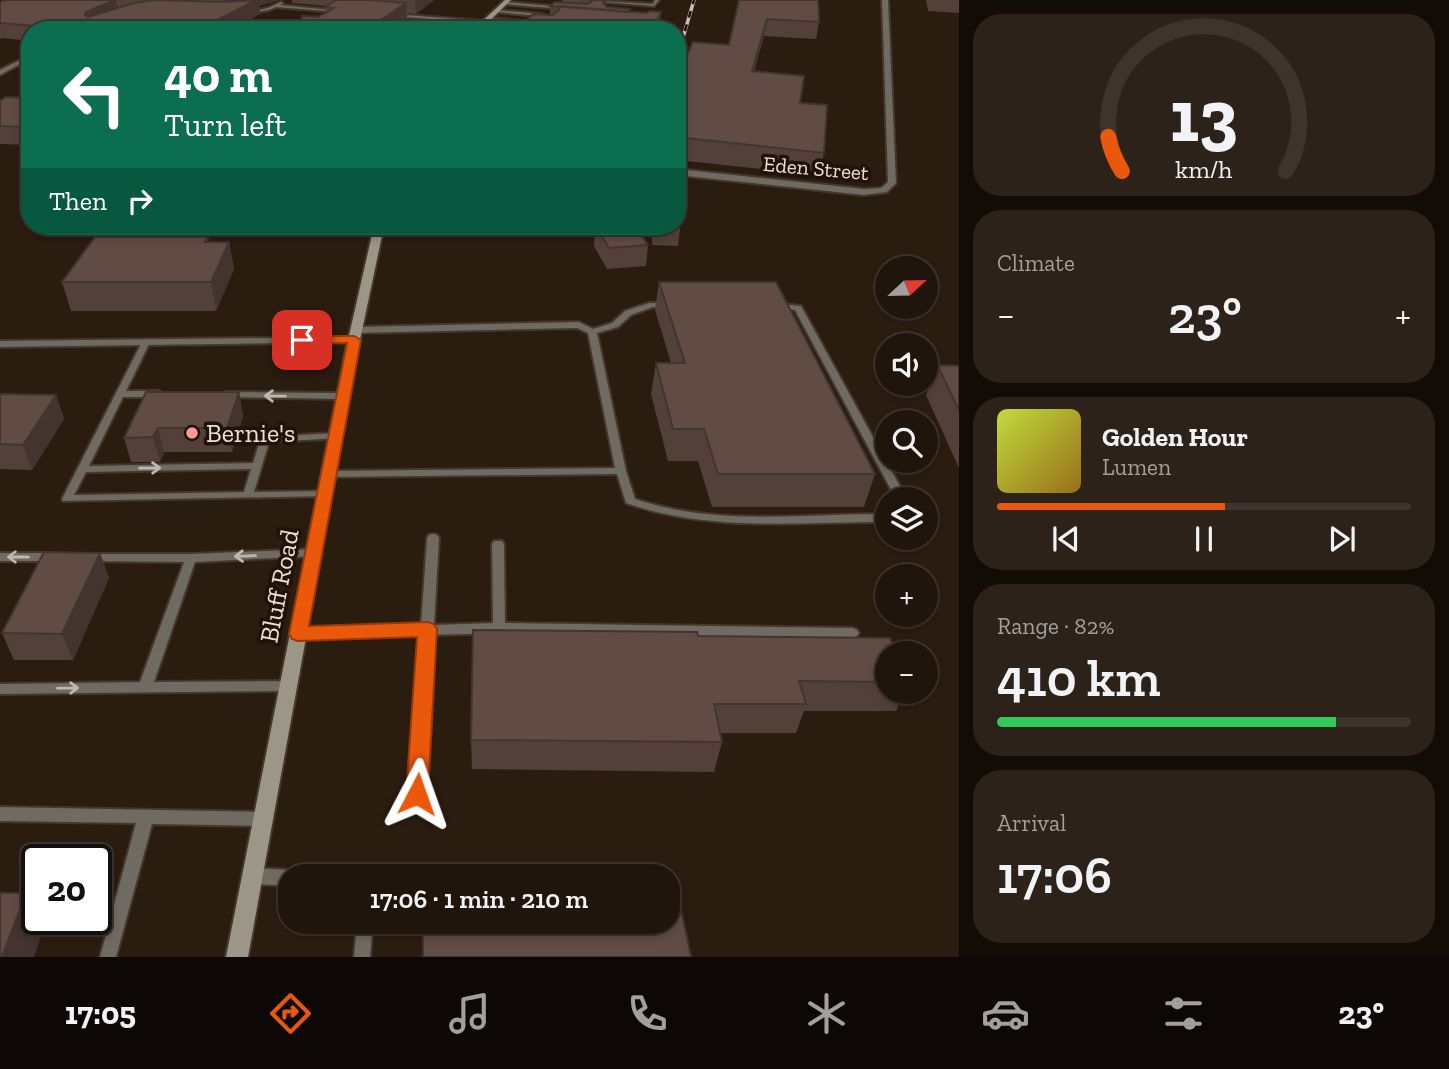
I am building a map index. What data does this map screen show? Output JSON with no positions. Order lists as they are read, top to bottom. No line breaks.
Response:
{"streets":{"main road":["Bluff Road"],"street":["Eden Street"]},"places":["Bernie's"],"north":"right","page":{"turn":["40 m","Turn left"],"then":"Then","tile":["Climate",["Range · 82%","410 km"],["Arrival","17:06"]],"map_buttons":["+","−"],"heat":["−","23°","+"],"song":["Golden Hour","Lumen"],"limit":"20","trip":"17:06 · 1 min · 210 m","tabs":["17:05","23°"],"gauge":["13","km/h"]}}
